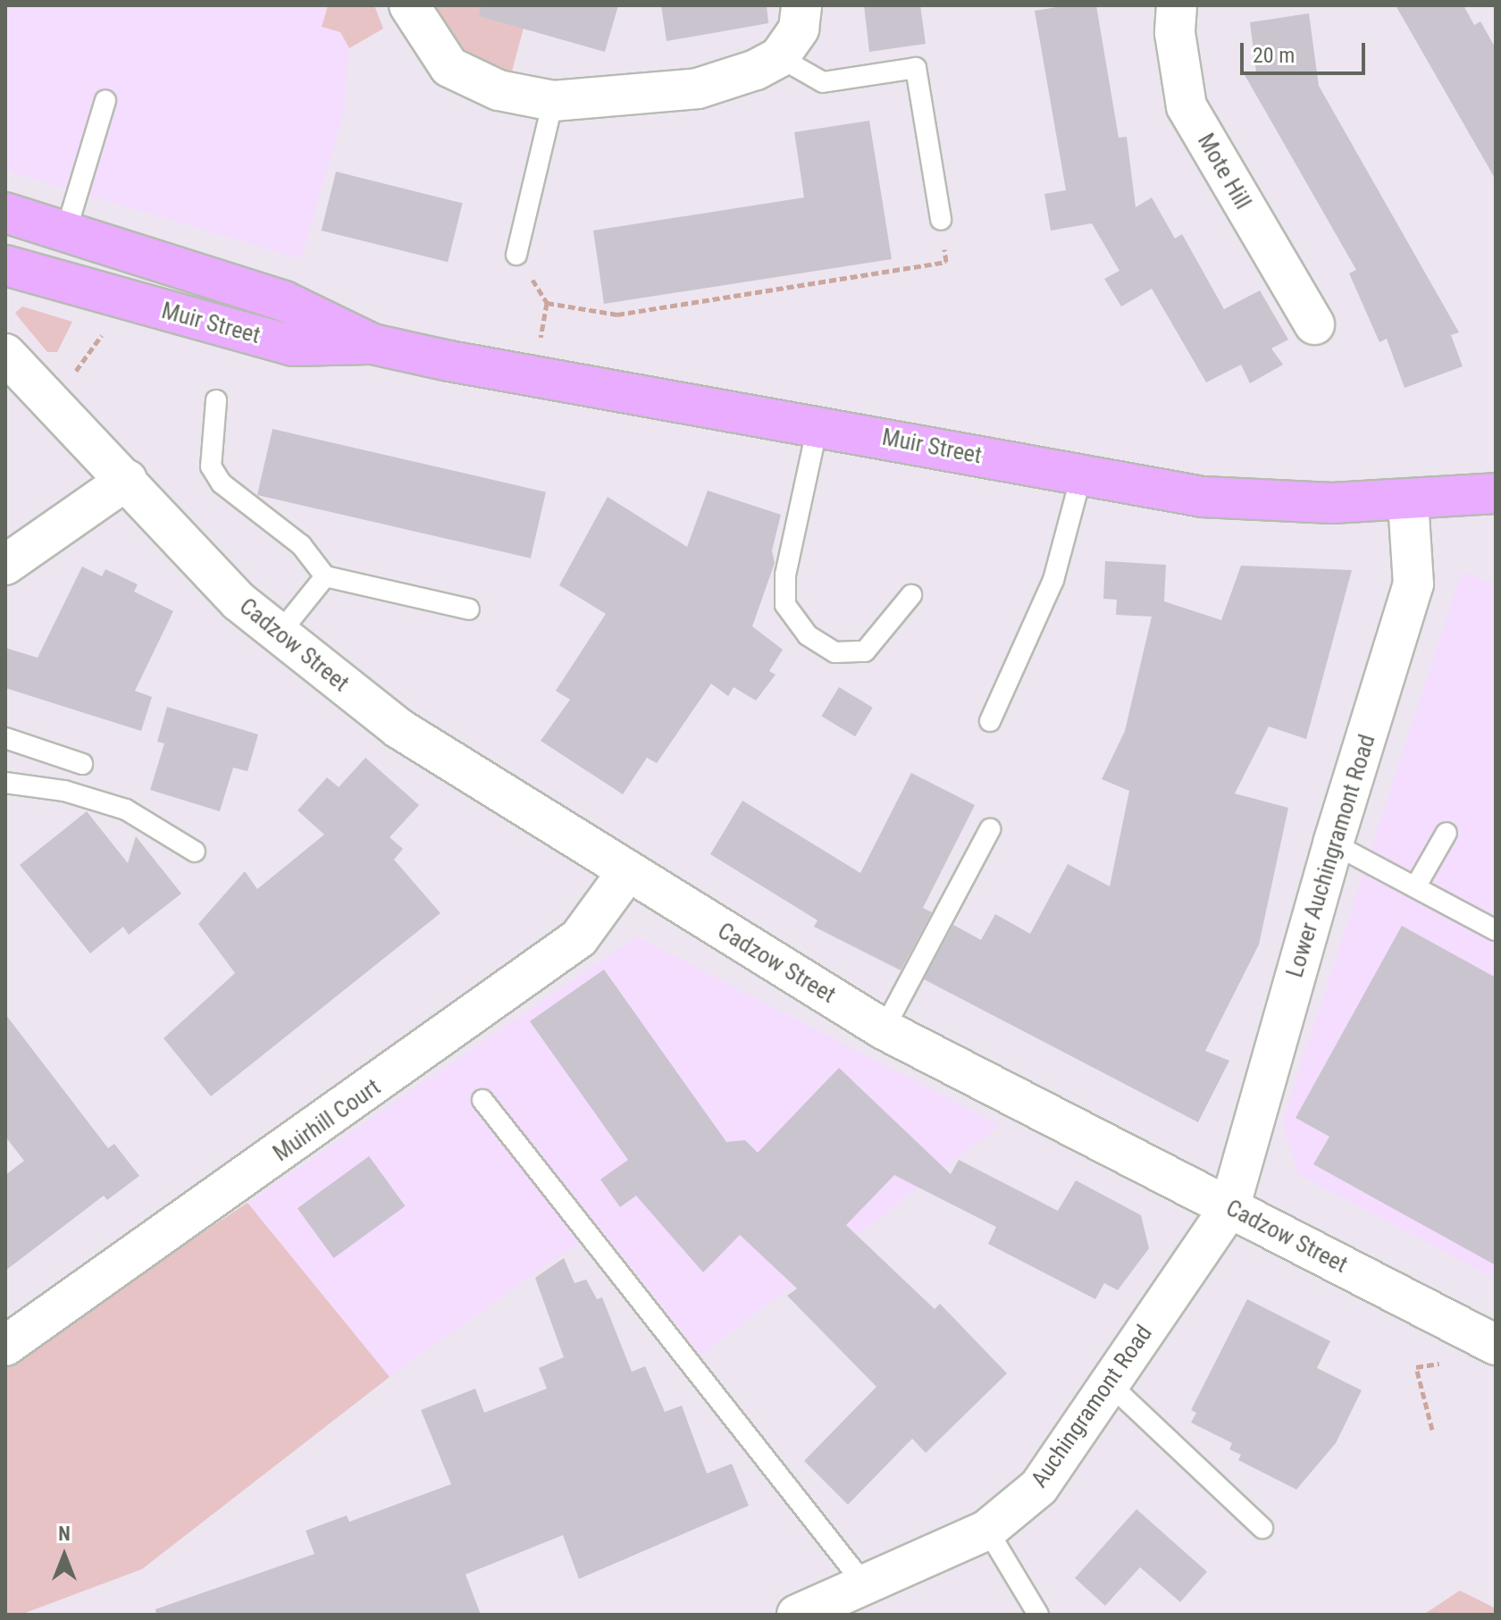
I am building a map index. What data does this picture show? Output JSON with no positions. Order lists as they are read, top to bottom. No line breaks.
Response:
{"streets":{"main road":["Mote Hill","Muir Street","Cadzow Street","Lower Auchingramont Road","Muirhill Court","Auchingramont Road"]},"crossings":[["Muir Street","Lower Auchingramont Road"],["Cadzow Street","Lower Auchingramont Road"],["Cadzow Street","Muirhill Court"],["Cadzow Street","Auchingramont Road"],["Lower Auchingramont Road","Auchingramont Road"]],"scale_bar":"20 m","north":"top"}
